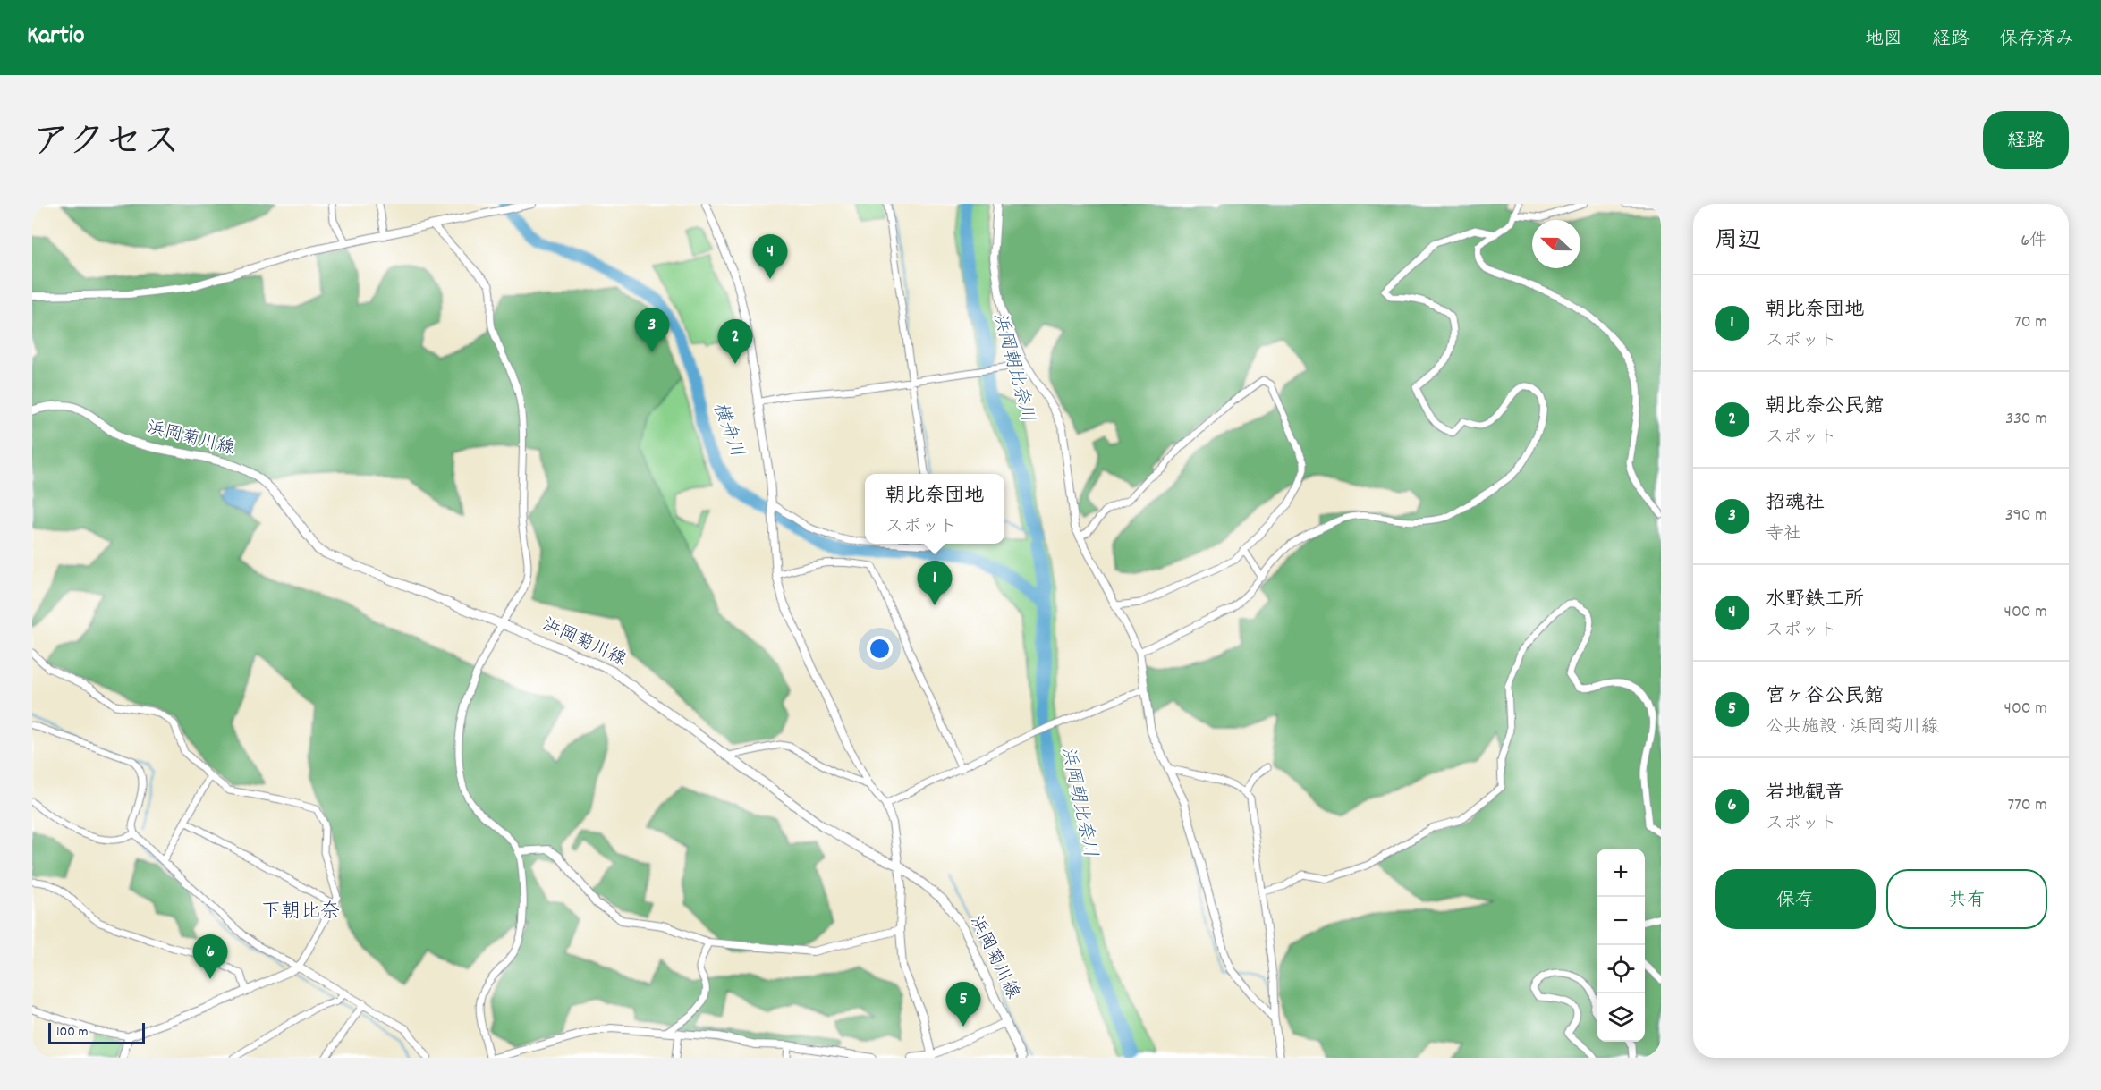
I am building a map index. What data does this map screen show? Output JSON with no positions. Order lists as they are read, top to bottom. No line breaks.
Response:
{"streets":{"main road":["浜岡菊川線"]},"districts":["下朝比奈"],"water":["浜岡朝比奈川","横舟川"],"scale_bar":"100 m","north":"left","page":{"header":"Kartio","nav":["地図","経路","保存済み"],"title":"アクセス","buttons":["経路",["保存","共有"]],"heading":["周辺","6件"],"pins":["4","3","2","1","6","5"],"list":[{"mark":"1","name":"朝比奈団地","note":"スポット","value":"70 m"},{"mark":"2","name":"朝比奈公民館","note":"スポット","value":"330 m"},{"mark":"3","name":"招魂社","note":"寺社","value":"390 m"},{"mark":"4","name":"水野鉄工所","note":"スポット","value":"400 m"},{"mark":"5","name":"宮ヶ谷公民館","note":"公共施設 · 浜岡菊川線","value":"400 m"},{"mark":"6","name":"岩地観音","note":"スポット","value":"770 m"}],"popup":["朝比奈団地","スポット"],"map_buttons":["+","−"],"scale":"100 m"}}
